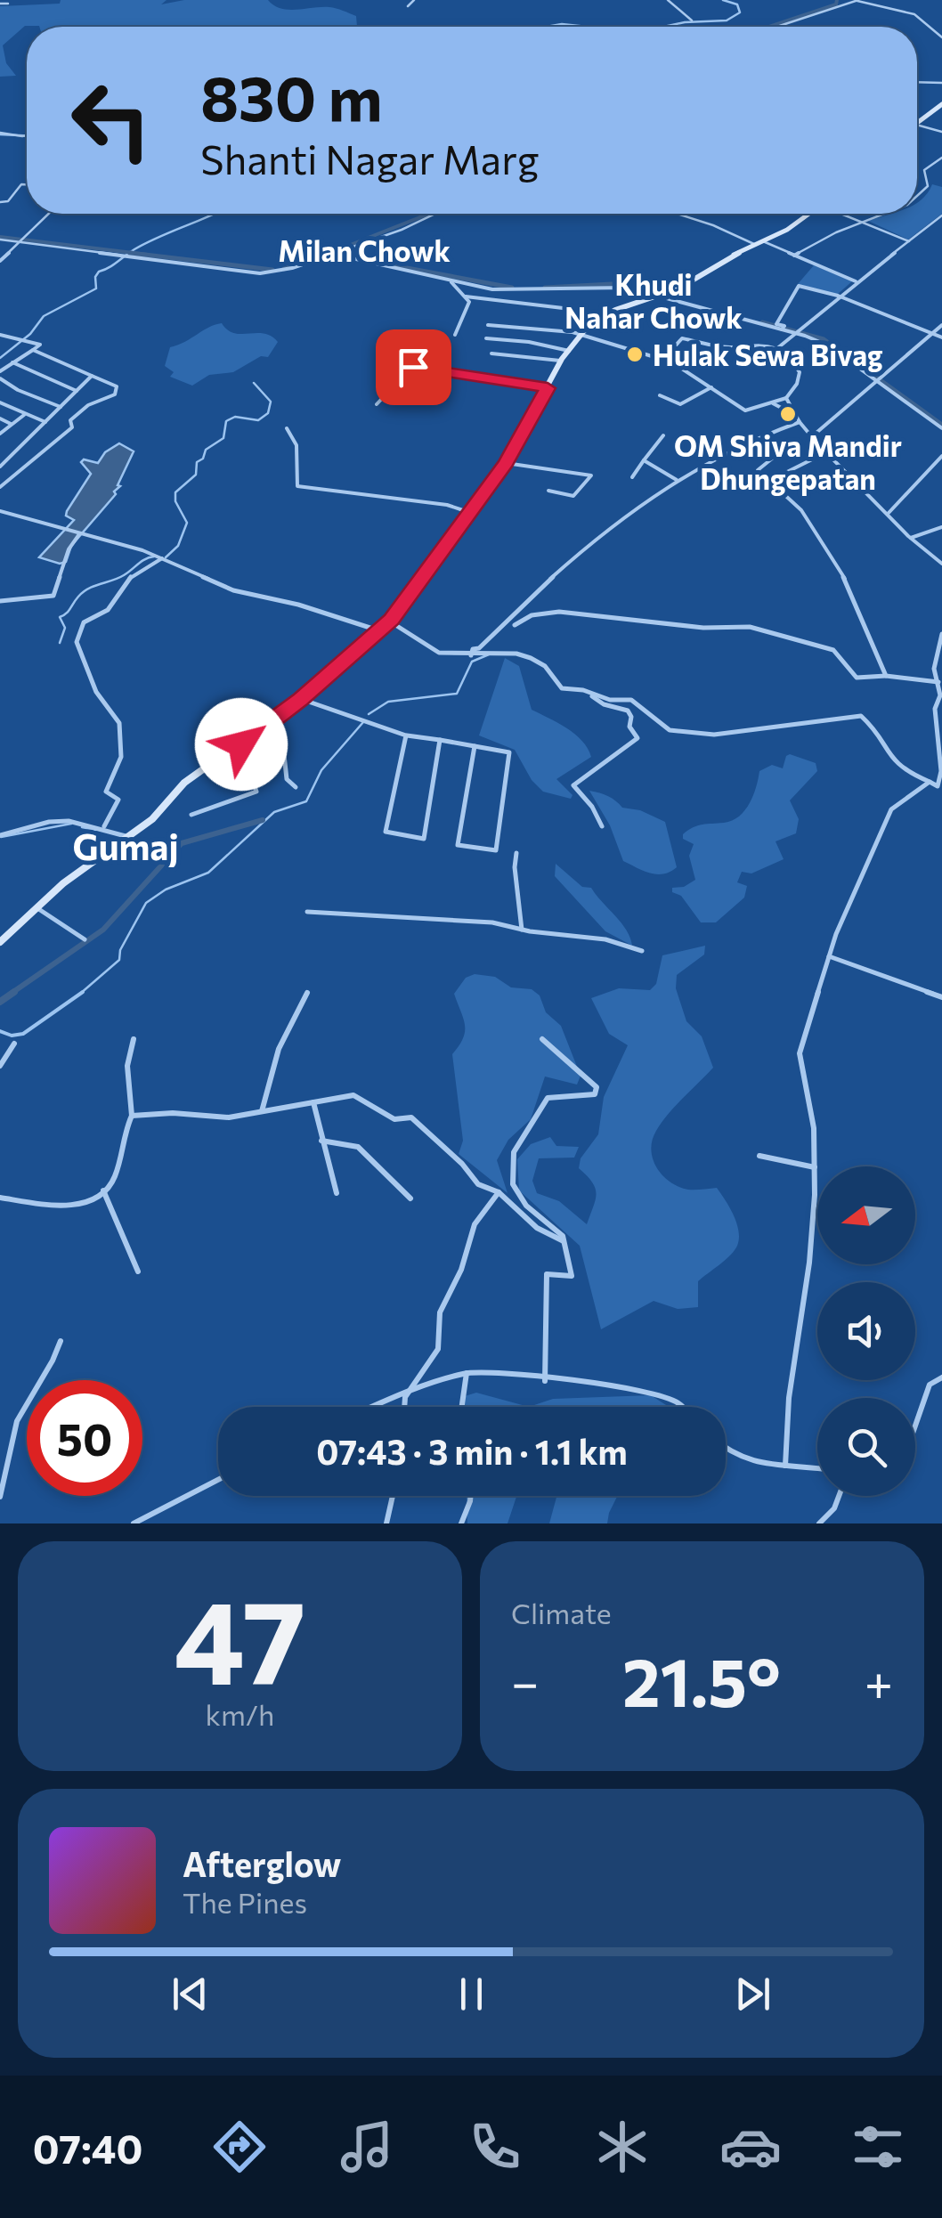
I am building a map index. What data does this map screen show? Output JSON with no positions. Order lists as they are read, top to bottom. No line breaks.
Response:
{"districts":["Milan Chowk","Khudi Nahar Chowk","Gumaj"],"places":["Hulak Sewa Bivag","OM Shiva Mandir Dhungepatan"],"north":"left","page":{"turn":["830 m","Shanti Nagar Marg"],"limit":"50","trip":"07:43 · 3 min · 1.1 km","tile":[["47","km/h"],"Climate"],"heat":["−","21.5°","+"],"song":["Afterglow","The Pines"],"tabs":"07:40"}}
